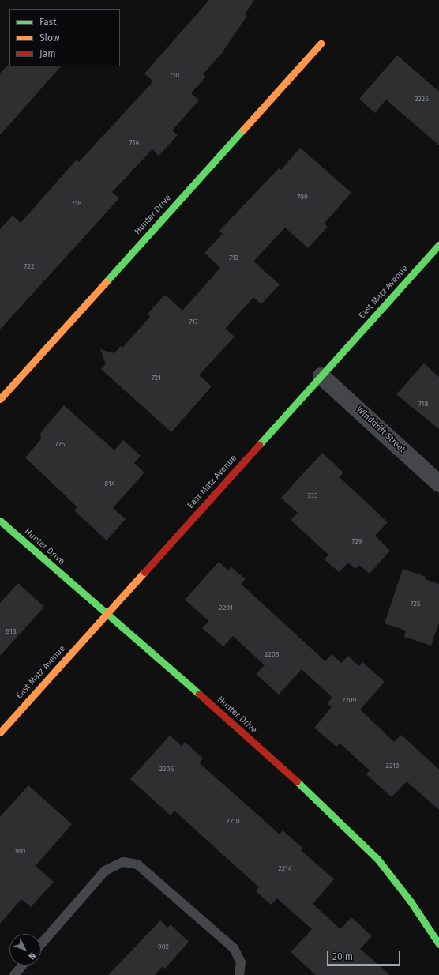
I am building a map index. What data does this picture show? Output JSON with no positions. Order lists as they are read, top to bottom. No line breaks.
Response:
{"streets":{"street":["Hunter Drive","East Matz Avenue","Winddrift Street"]},"crossings":[["Hunter Drive","East Matz Avenue"],["East Matz Avenue","Winddrift Street"]],"house_numbers":["710","2226","714","709","718","713","722","717","721","718","725","814","733","729","725","2201","818","2205","2209","2213","2206","2210","901","2214","902"],"legend":["Fast","Slow","Jam"],"scale_bar":"20 m","north":"bottom right"}
